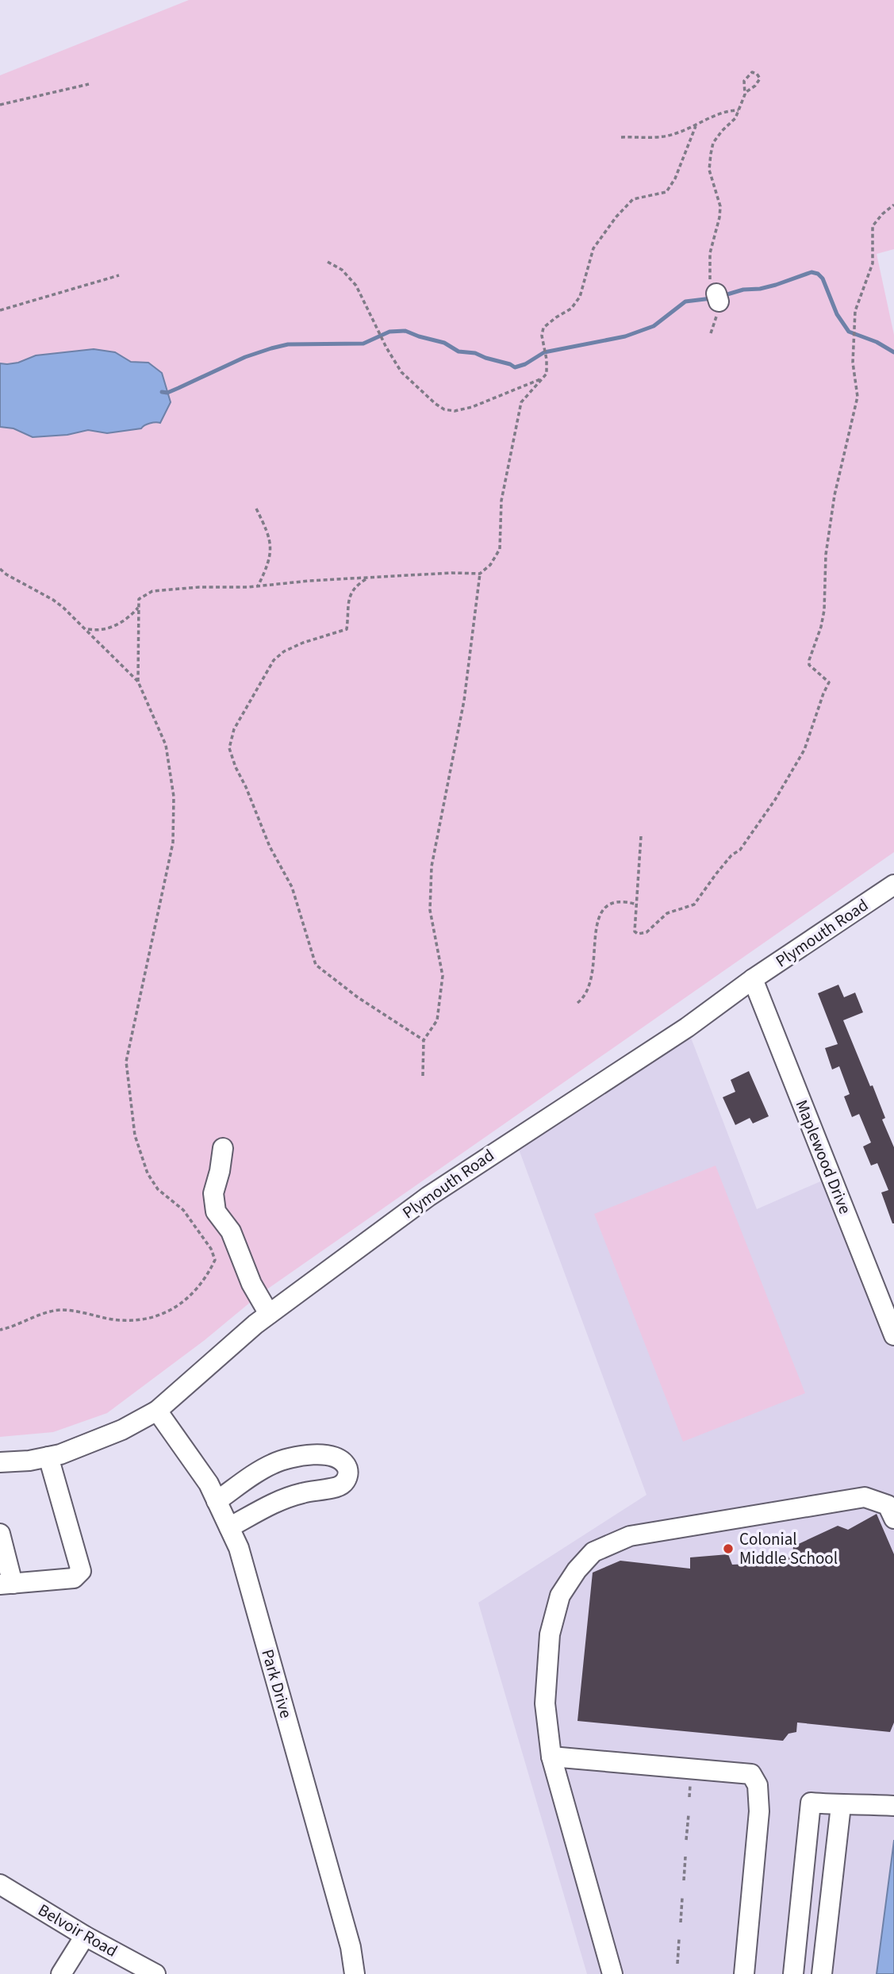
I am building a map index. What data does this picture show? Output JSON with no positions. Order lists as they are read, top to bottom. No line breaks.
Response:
{"streets":{"street":["Plymouth Road","Maplewood Drive","Park Drive","Belvoir Road"]},"crossings":[["Plymouth Road","Maplewood Drive"],["Plymouth Road","Park Drive"]],"places":["Colonial Middle School"]}
